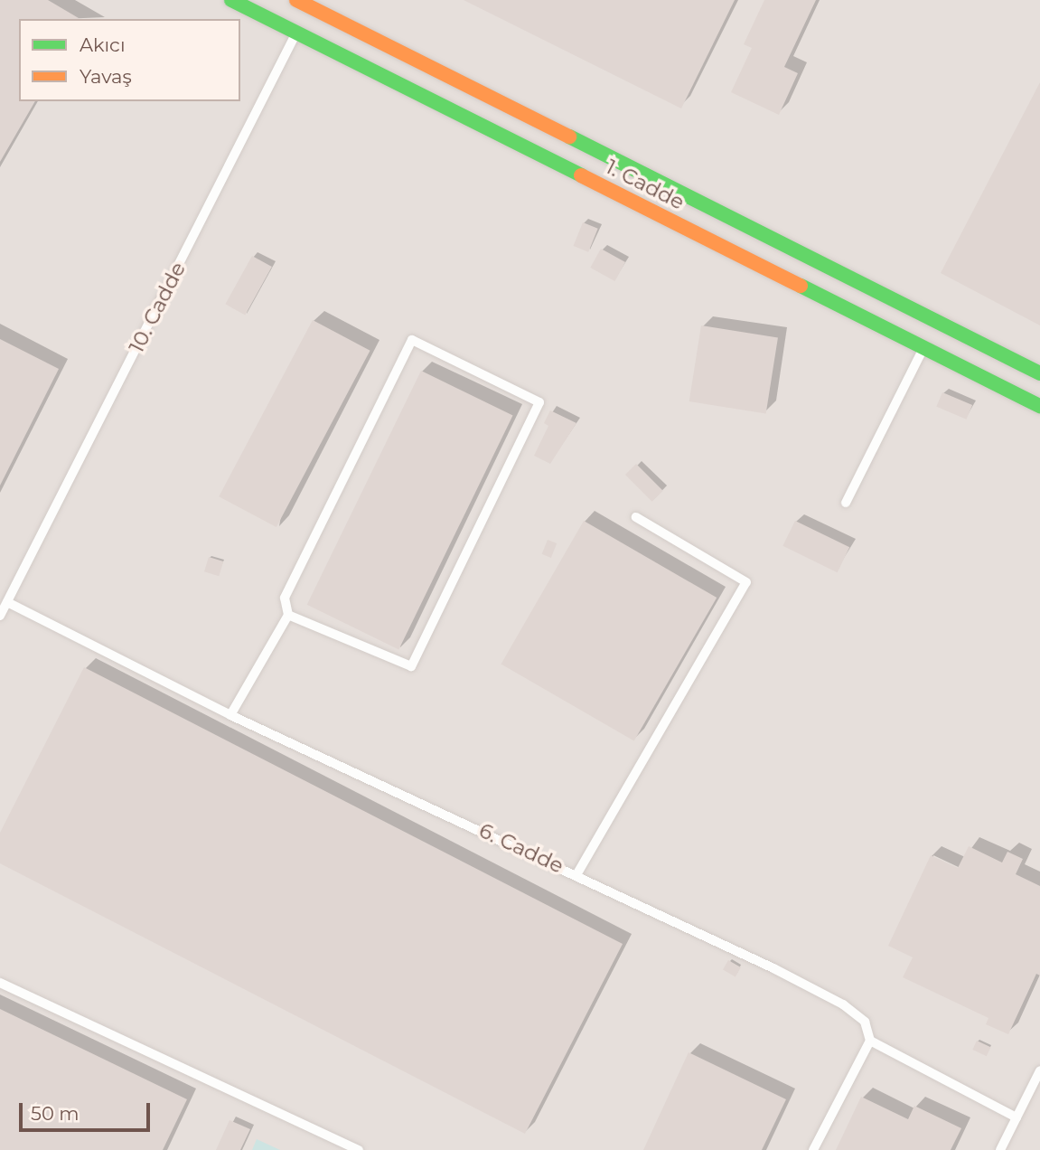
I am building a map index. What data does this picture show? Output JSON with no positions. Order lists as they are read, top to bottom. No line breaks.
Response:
{"streets":{"street":["1. Cadde"],"lane":["10. Cadde","6. Cadde"]},"crossings":[["1. Cadde","10. Cadde"],["10. Cadde","6. Cadde"]],"legend":["Akıcı","Yavaş"],"scale_bar":"50 m"}
